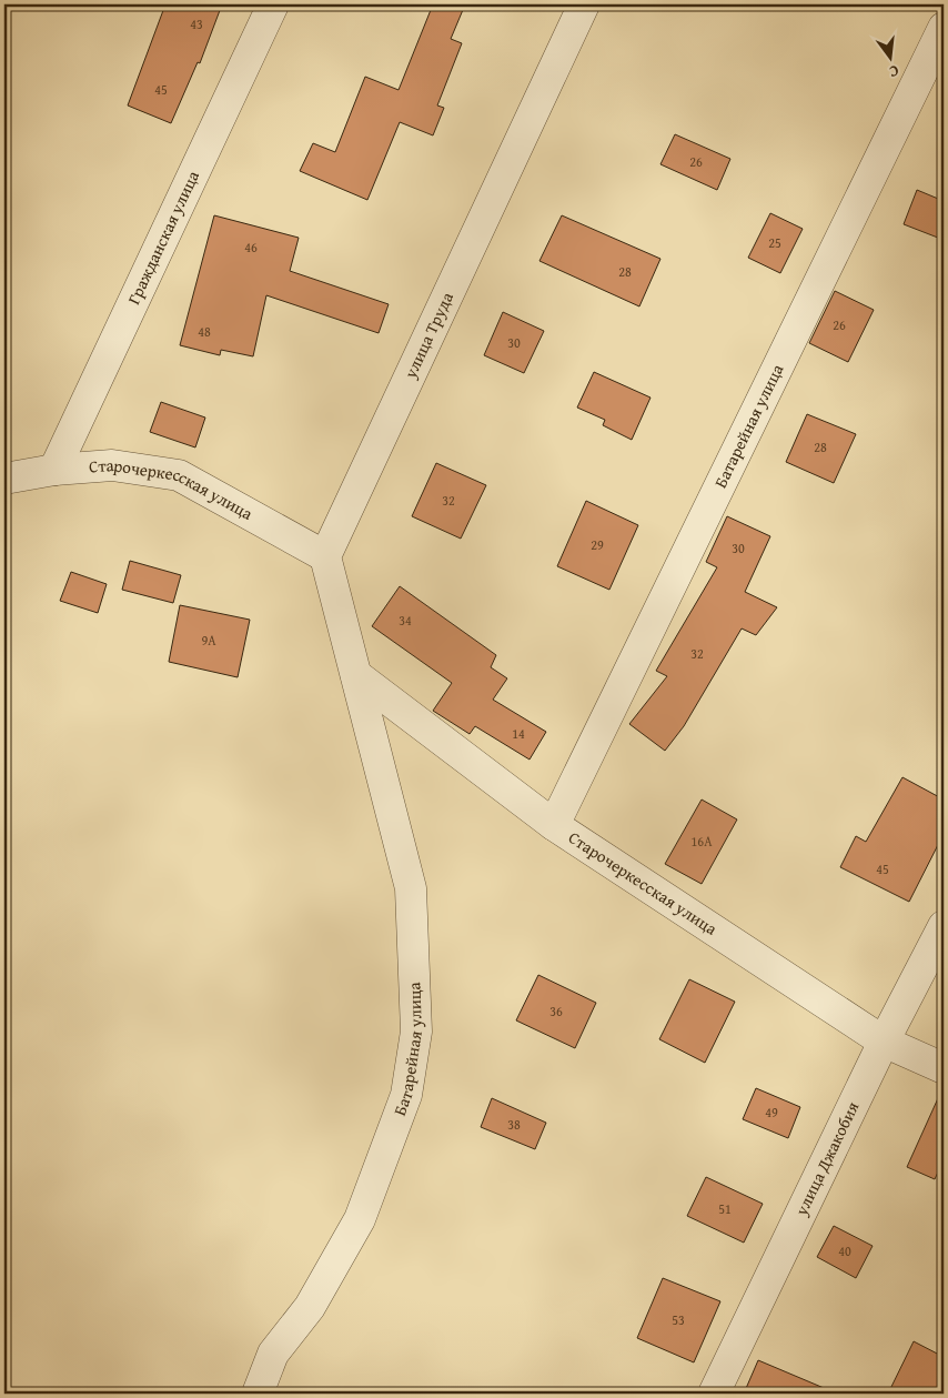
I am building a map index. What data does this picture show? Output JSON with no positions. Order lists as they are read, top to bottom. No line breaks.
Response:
{"streets":{"street":["Гражданская улица","улица Труда","Батарейная улица","Старочеркесская улица","улица Джакобия"]},"crossings":[["Гражданская улица","Старочеркесская улица"],["улица Труда","Старочеркесская улица"],["Батарейная улица","Старочеркесская улица"],["Старочеркесская улица","улица Джакобия"]],"house_numbers":["43","45","26","25","46","28","26","48","30","28","32","29","30","34","9А","32","14","16А","45","36","49","38","51","40","53"],"north":"bottom"}
